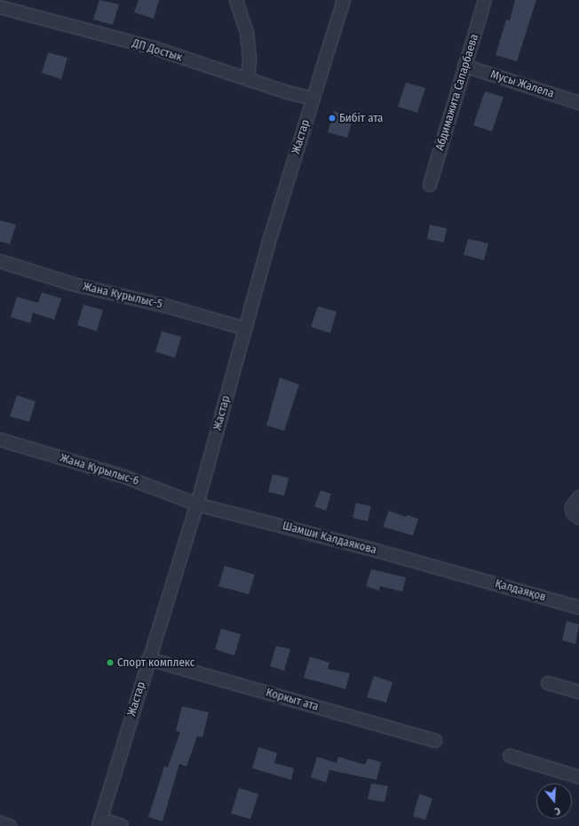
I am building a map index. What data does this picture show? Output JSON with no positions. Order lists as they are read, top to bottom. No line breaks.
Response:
{"streets":{"street":["ДП Достык","Мусы Жалела","Абдимажита Сапарбаева","Жастар","Жана Курылыс-5","Жана Курылыс-6","Шамши Калдаякова","Қалдаяқов","Коркыт ата"]},"crossings":[["ДП Достык","Жастар"],["Мусы Жалела","Абдимажита Сапарбаева"],["Жастар","Жана Курылыс-5"],["Жастар","Жана Курылыс-6"],["Жастар","Шамши Калдаякова"],["Жастар","Коркыт ата"],["Жана Курылыс-6","Шамши Калдаякова"],["Шамши Калдаякова","Қалдаяқов"]],"places":["Бибіт ата","Спорт комплекс"],"north":"bottom"}
